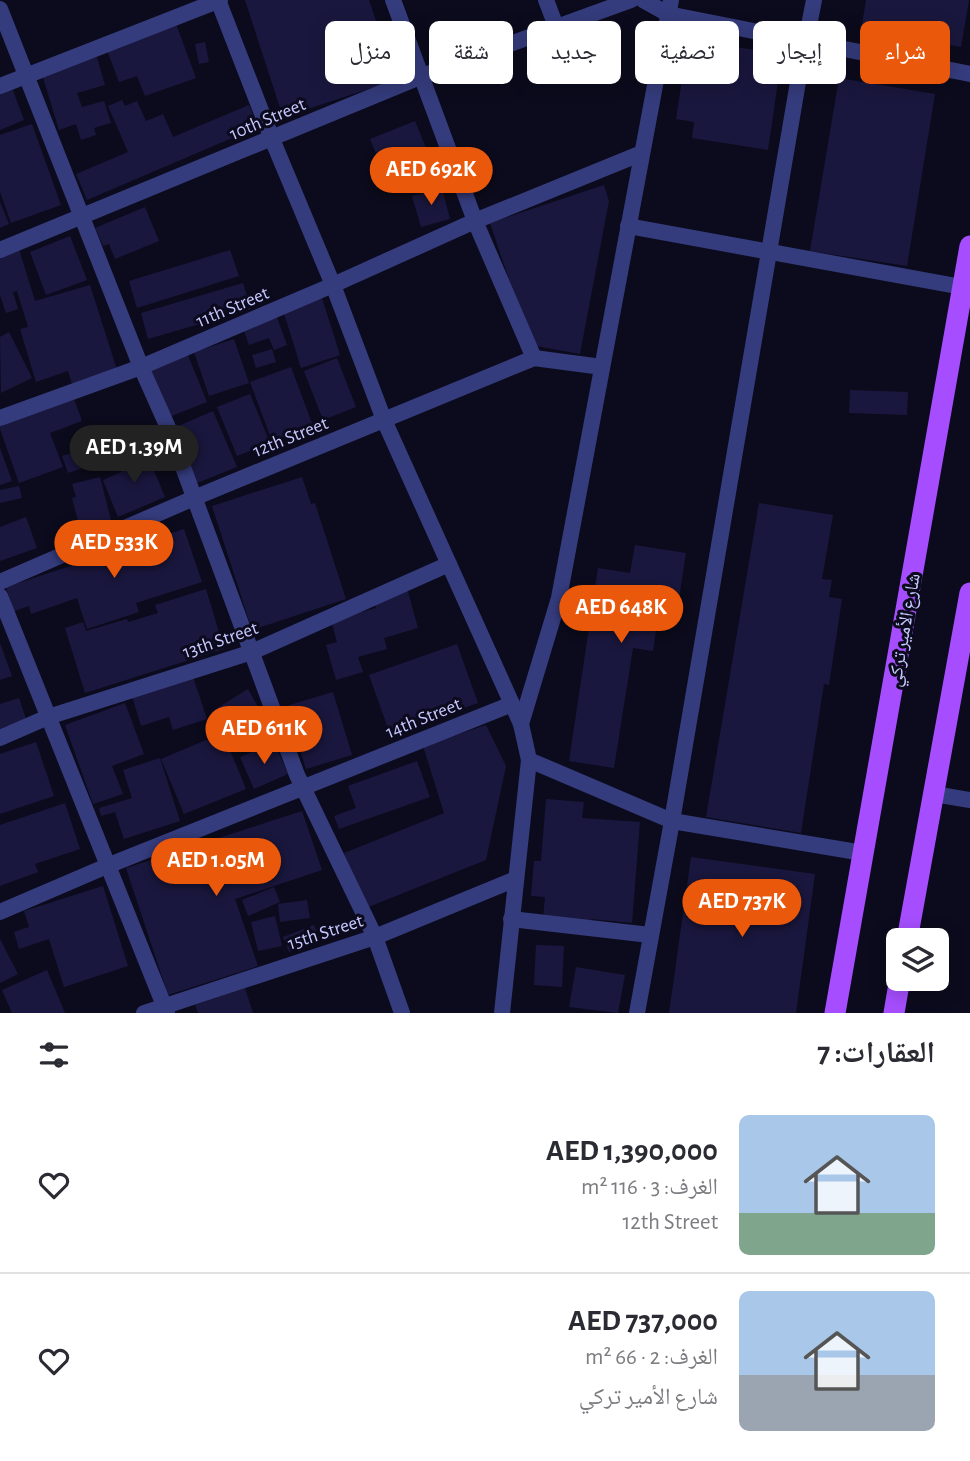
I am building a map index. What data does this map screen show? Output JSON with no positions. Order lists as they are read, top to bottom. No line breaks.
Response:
{"streets":{"main road":["شارع الأمير تركي"],"street":["10th Street","11th Street","12th Street","13th Street","14th Street","15th Street"]},"page":{"chip":["شراء","إيجار","تصفية","جديد","شقة","منزل"],"price":["AED 692K","AED 1.39M","AED 533K","AED 648K","AED 611K","AED 1.05M","AED 737K"],"heading":"العقارات: 7","list":[{"name":"AED 1,390,000","note":"الغرف: 3 · 116 m² · 12th Street"},{"name":"AED 737,000","note":"الغرف: 2 · 66 m² · شارع الأمير تركي"}]}}
